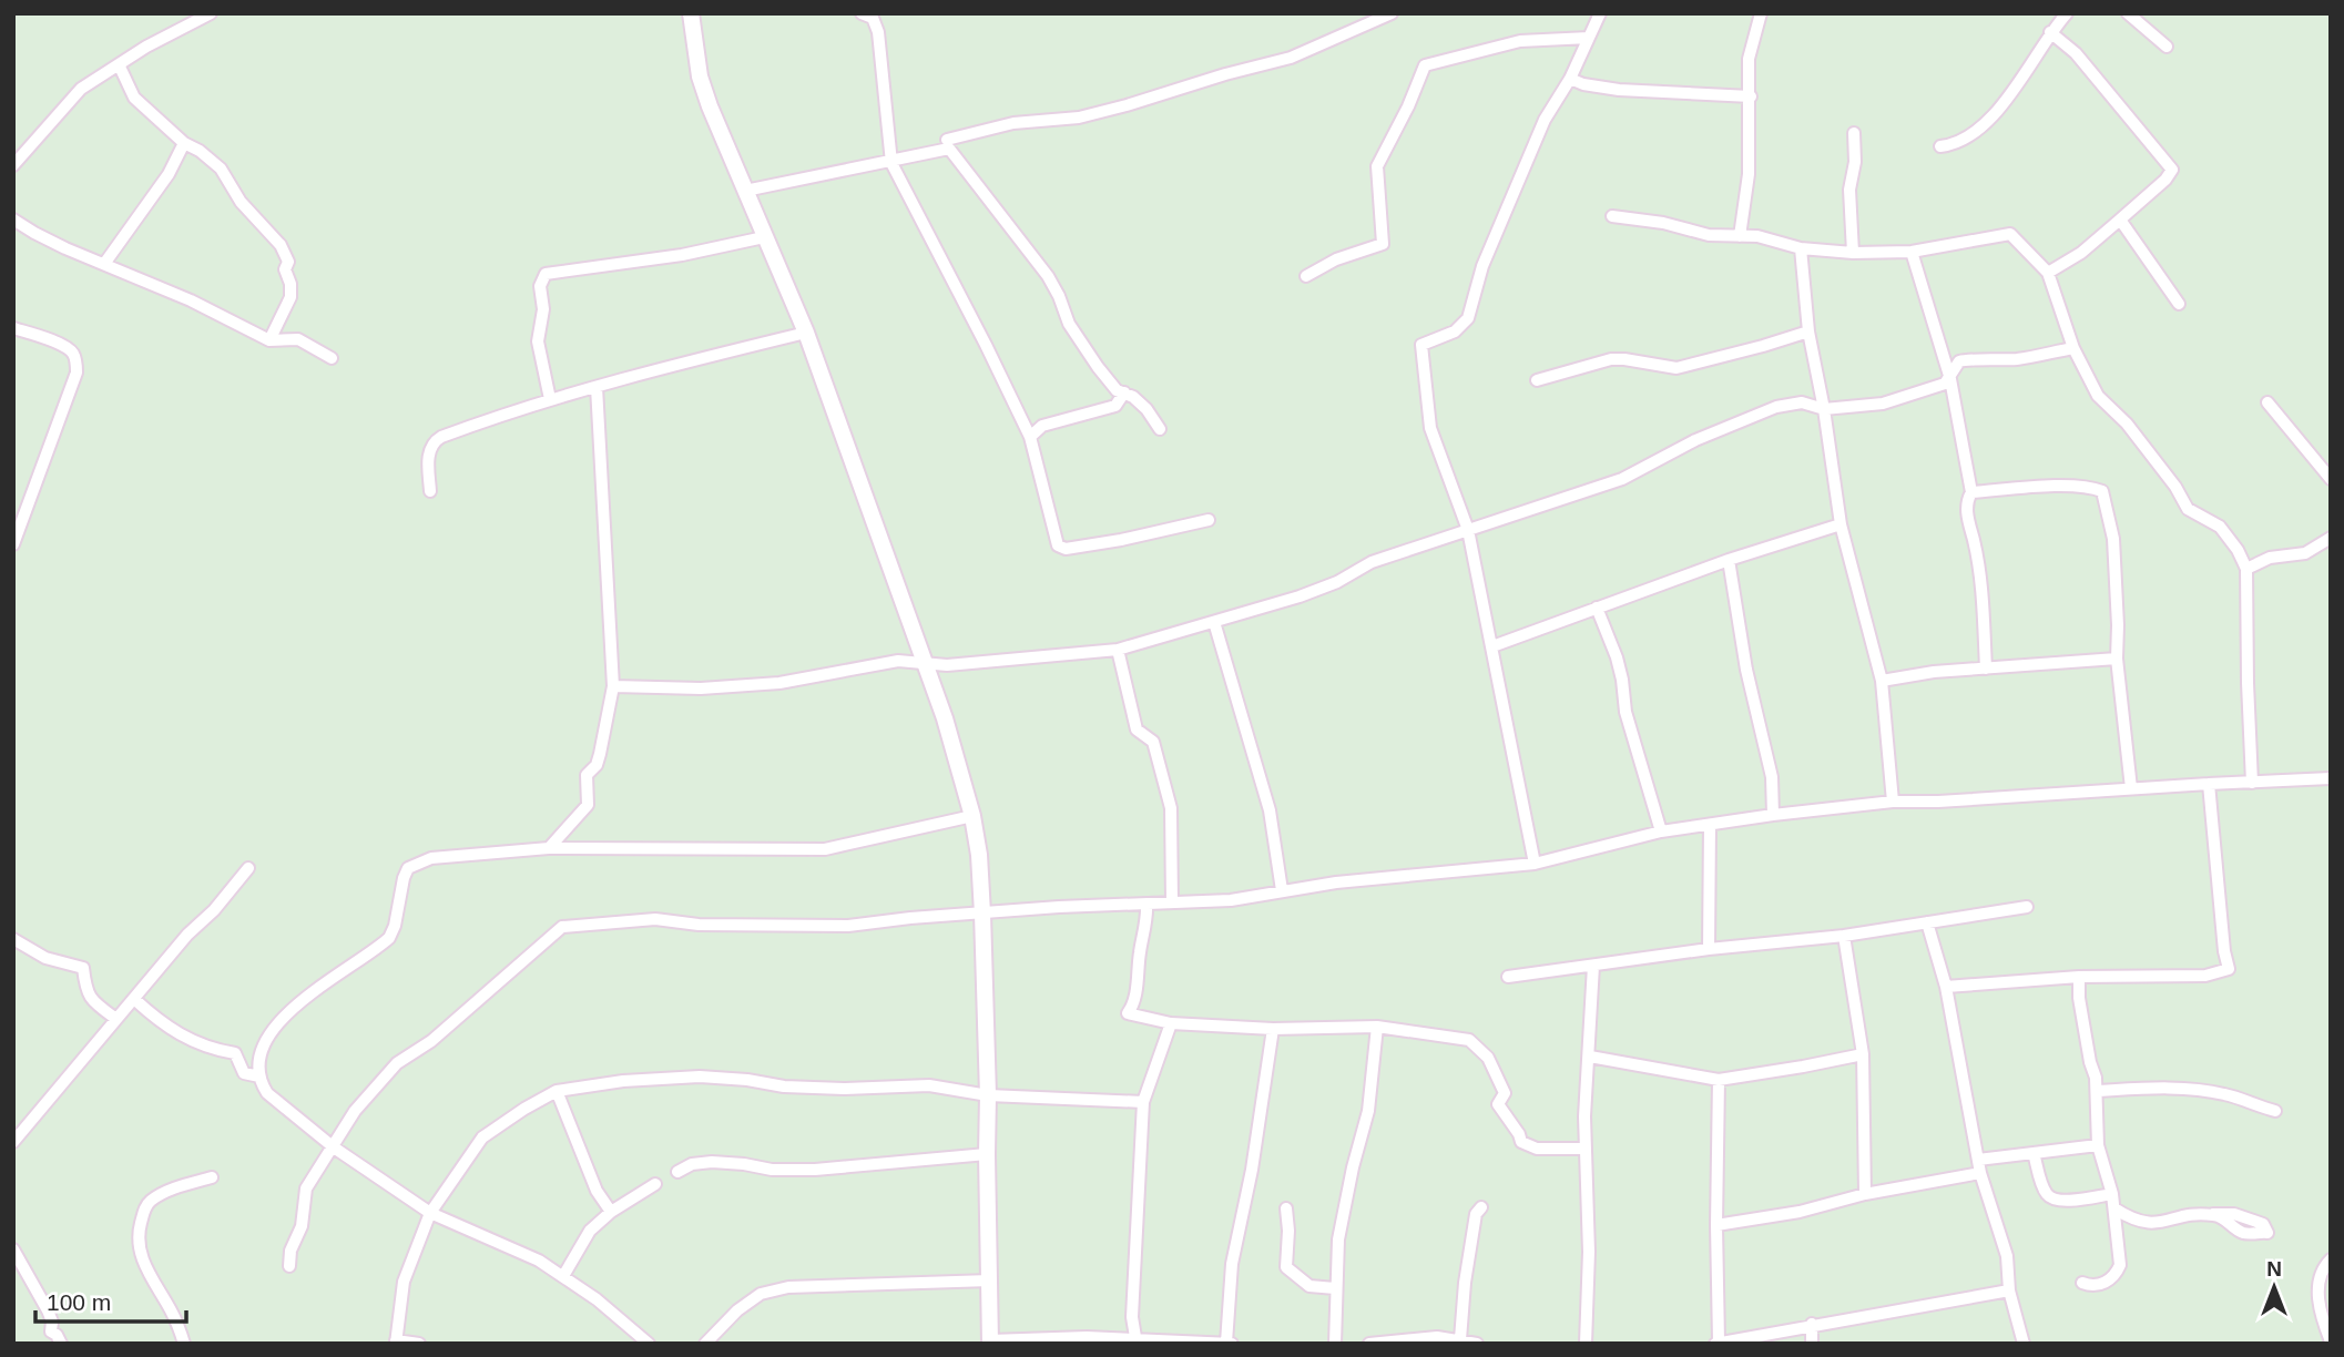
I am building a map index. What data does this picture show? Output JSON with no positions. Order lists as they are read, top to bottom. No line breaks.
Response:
{"scale_bar":"100 m","north":"top"}
